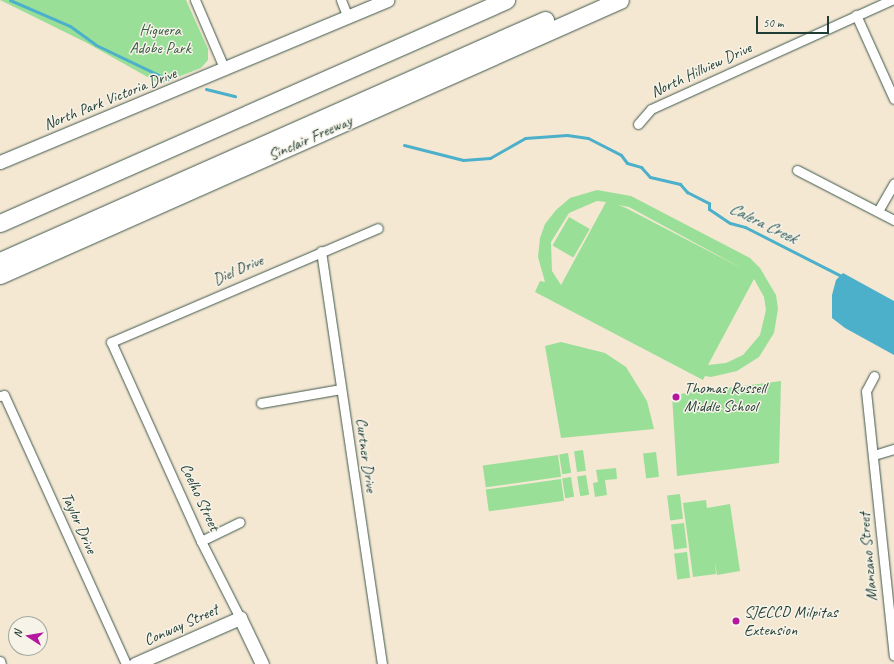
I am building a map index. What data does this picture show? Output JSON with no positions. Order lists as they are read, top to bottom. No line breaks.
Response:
{"streets":{"highway":["Sinclair Freeway"],"street":["North Hillview Drive","North Park Victoria Drive","Diel Drive","Curtner Drive","Coelho Street","Taylor Drive","Manzano Street","Conway Street"]},"crossings":[["Diel Drive","Curtner Drive"],["Diel Drive","Coelho Street"],["Coelho Street","Conway Street"]],"water":["Calera Creek"],"parks":["Higuera Adobe Park"],"places":["Thomas Russell Middle School","SJECCD Milpitas Extension"],"scale_bar":"50 m","north":"left"}
